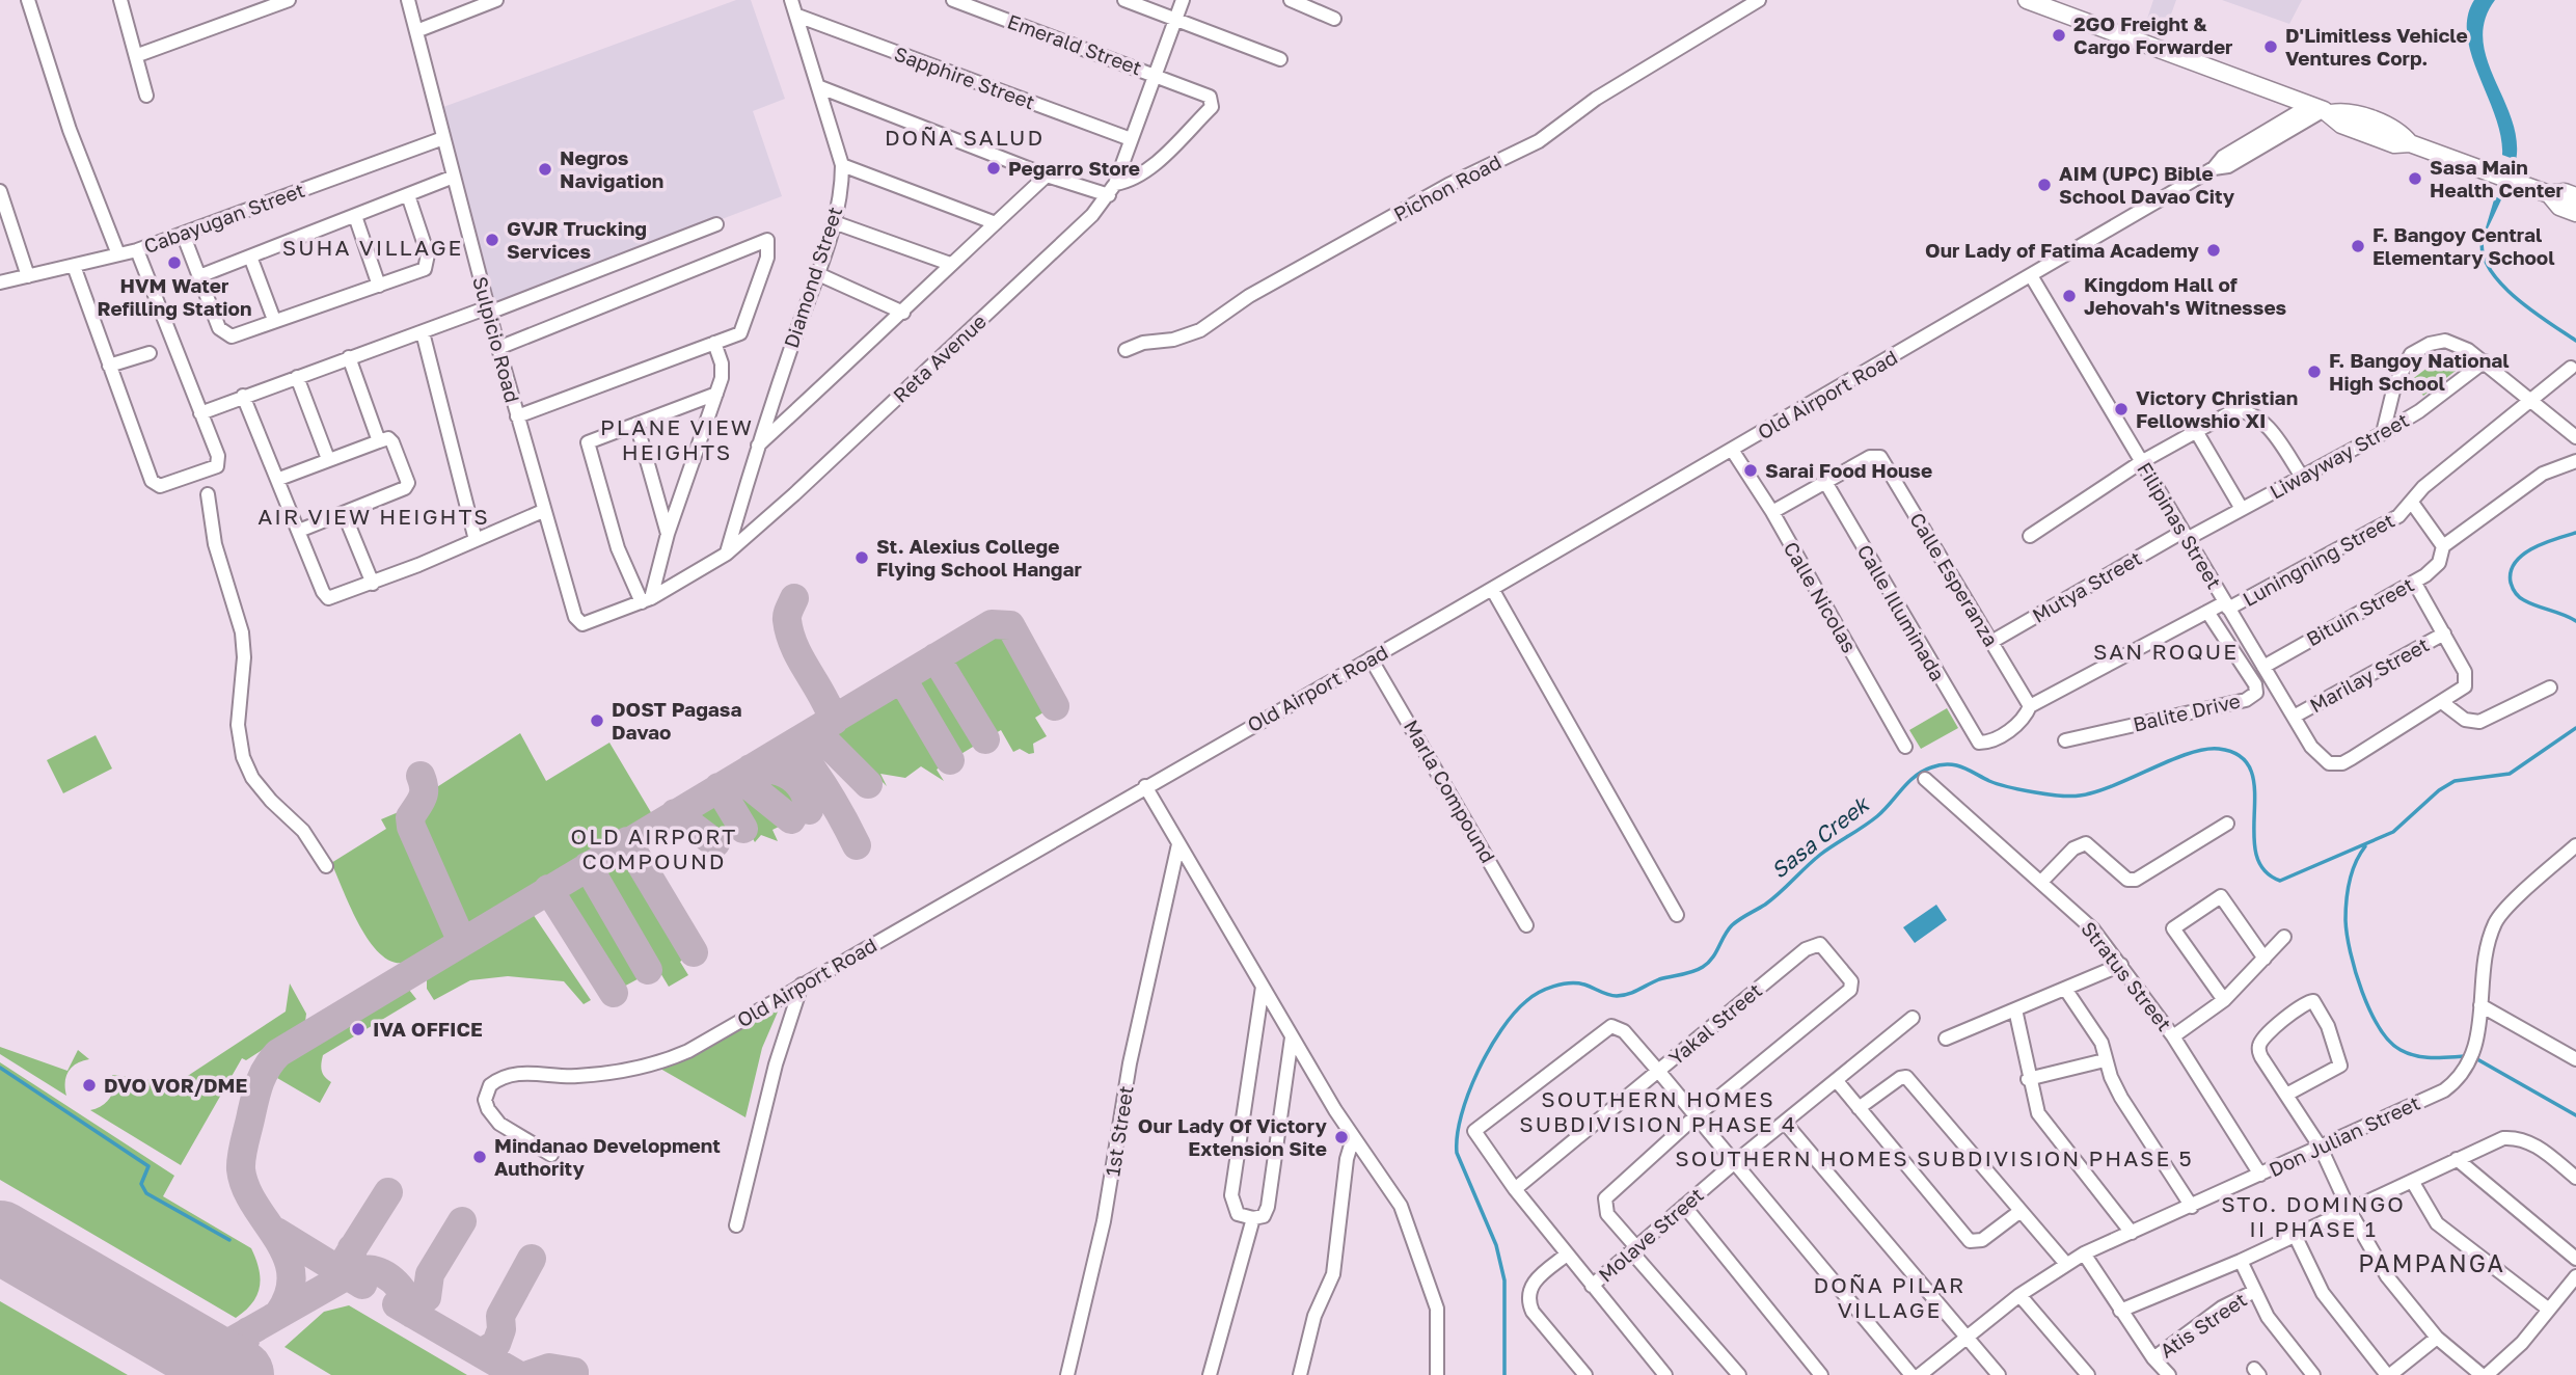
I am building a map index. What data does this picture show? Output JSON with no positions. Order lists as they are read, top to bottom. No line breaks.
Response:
{"streets":{"street":["Emerald Street","Sapphire Street","Pichon Road","Cabayugan Street","Diamond Street","Sulpicio Road","Reta Avenue","Old Airport Road","Liwayway Street","Filipinas Street","Luningning Street","Calle Esperanza","Mutya Street","Calle Nicolas","Bituin Street","Calle Illuminada","Marilay Street","Balite Drive","Marla Compound","Stratus Street","Yakal Street","1st Street","Don Julian Street","Molave Street","Atis Street"]},"crossings":[["Emerald Street","Reta Avenue"],["Sapphire Street","Diamond Street"],["Sapphire Street","Reta Avenue"],["Cabayugan Street","Sulpicio Road"],["Diamond Street","Reta Avenue"],["Sulpicio Road","Reta Avenue"],["Old Airport Road","Filipinas Street"],["Old Airport Road","Calle Nicolas"],["Old Airport Road","Marla Compound"],["Liwayway Street","Filipinas Street"],["Liwayway Street","Mutya Street"],["Filipinas Street","Luningning Street"],["Filipinas Street","Mutya Street"],["Filipinas Street","Bituin Street"],["Filipinas Street","Marilay Street"],["Luningning Street","Calle Esperanza"],["Luningning Street","Calle Illuminada"],["Luningning Street","Balite Drive"],["Calle Esperanza","Mutya Street"],["Calle Esperanza","Calle Illuminada"],["Stratus Street","Don Julian Street"]],"districts":["DOÑA SALUD","SUHA VILLAGE","PLANE VIEW HEIGHTS","AIR VIEW HEIGHTS","SAN ROQUE","OLD AIRPORT COMPOUND","SOUTHERN HOMES SUBDIVISION PHASE 4","SOUTHERN HOMES SUBDIVISION PHASE 5","STO. DOMINGO II PHASE 1","PAMPANGA","DOÑA PILAR VILLAGE"],"water":["Sasa Creek"],"places":["2GO Freight & Cargo Forwarder","D'Limitless Vehicle Ventures Corp.","Pegarro Store","Negros Navigation","Sasa Main Health Center","AIM (UPC) Bible School Davao City","GVJR Trucking Services","F. Bangoy Central Elementary School","Our Lady of Fatima Academy","HVM Water Refilling Station","Kingdom Hall of Jehovah's Witnesses","F. Bangoy National High School","Victory Christian Fellowshio XI","Sarai Food House","St. Alexius College Flying School Hangar","DOST Pagasa Davao","IVA OFFICE","DVO VOR/DME","Our Lady Of Victory Extension Site","Mindanao Development Authority"]}
